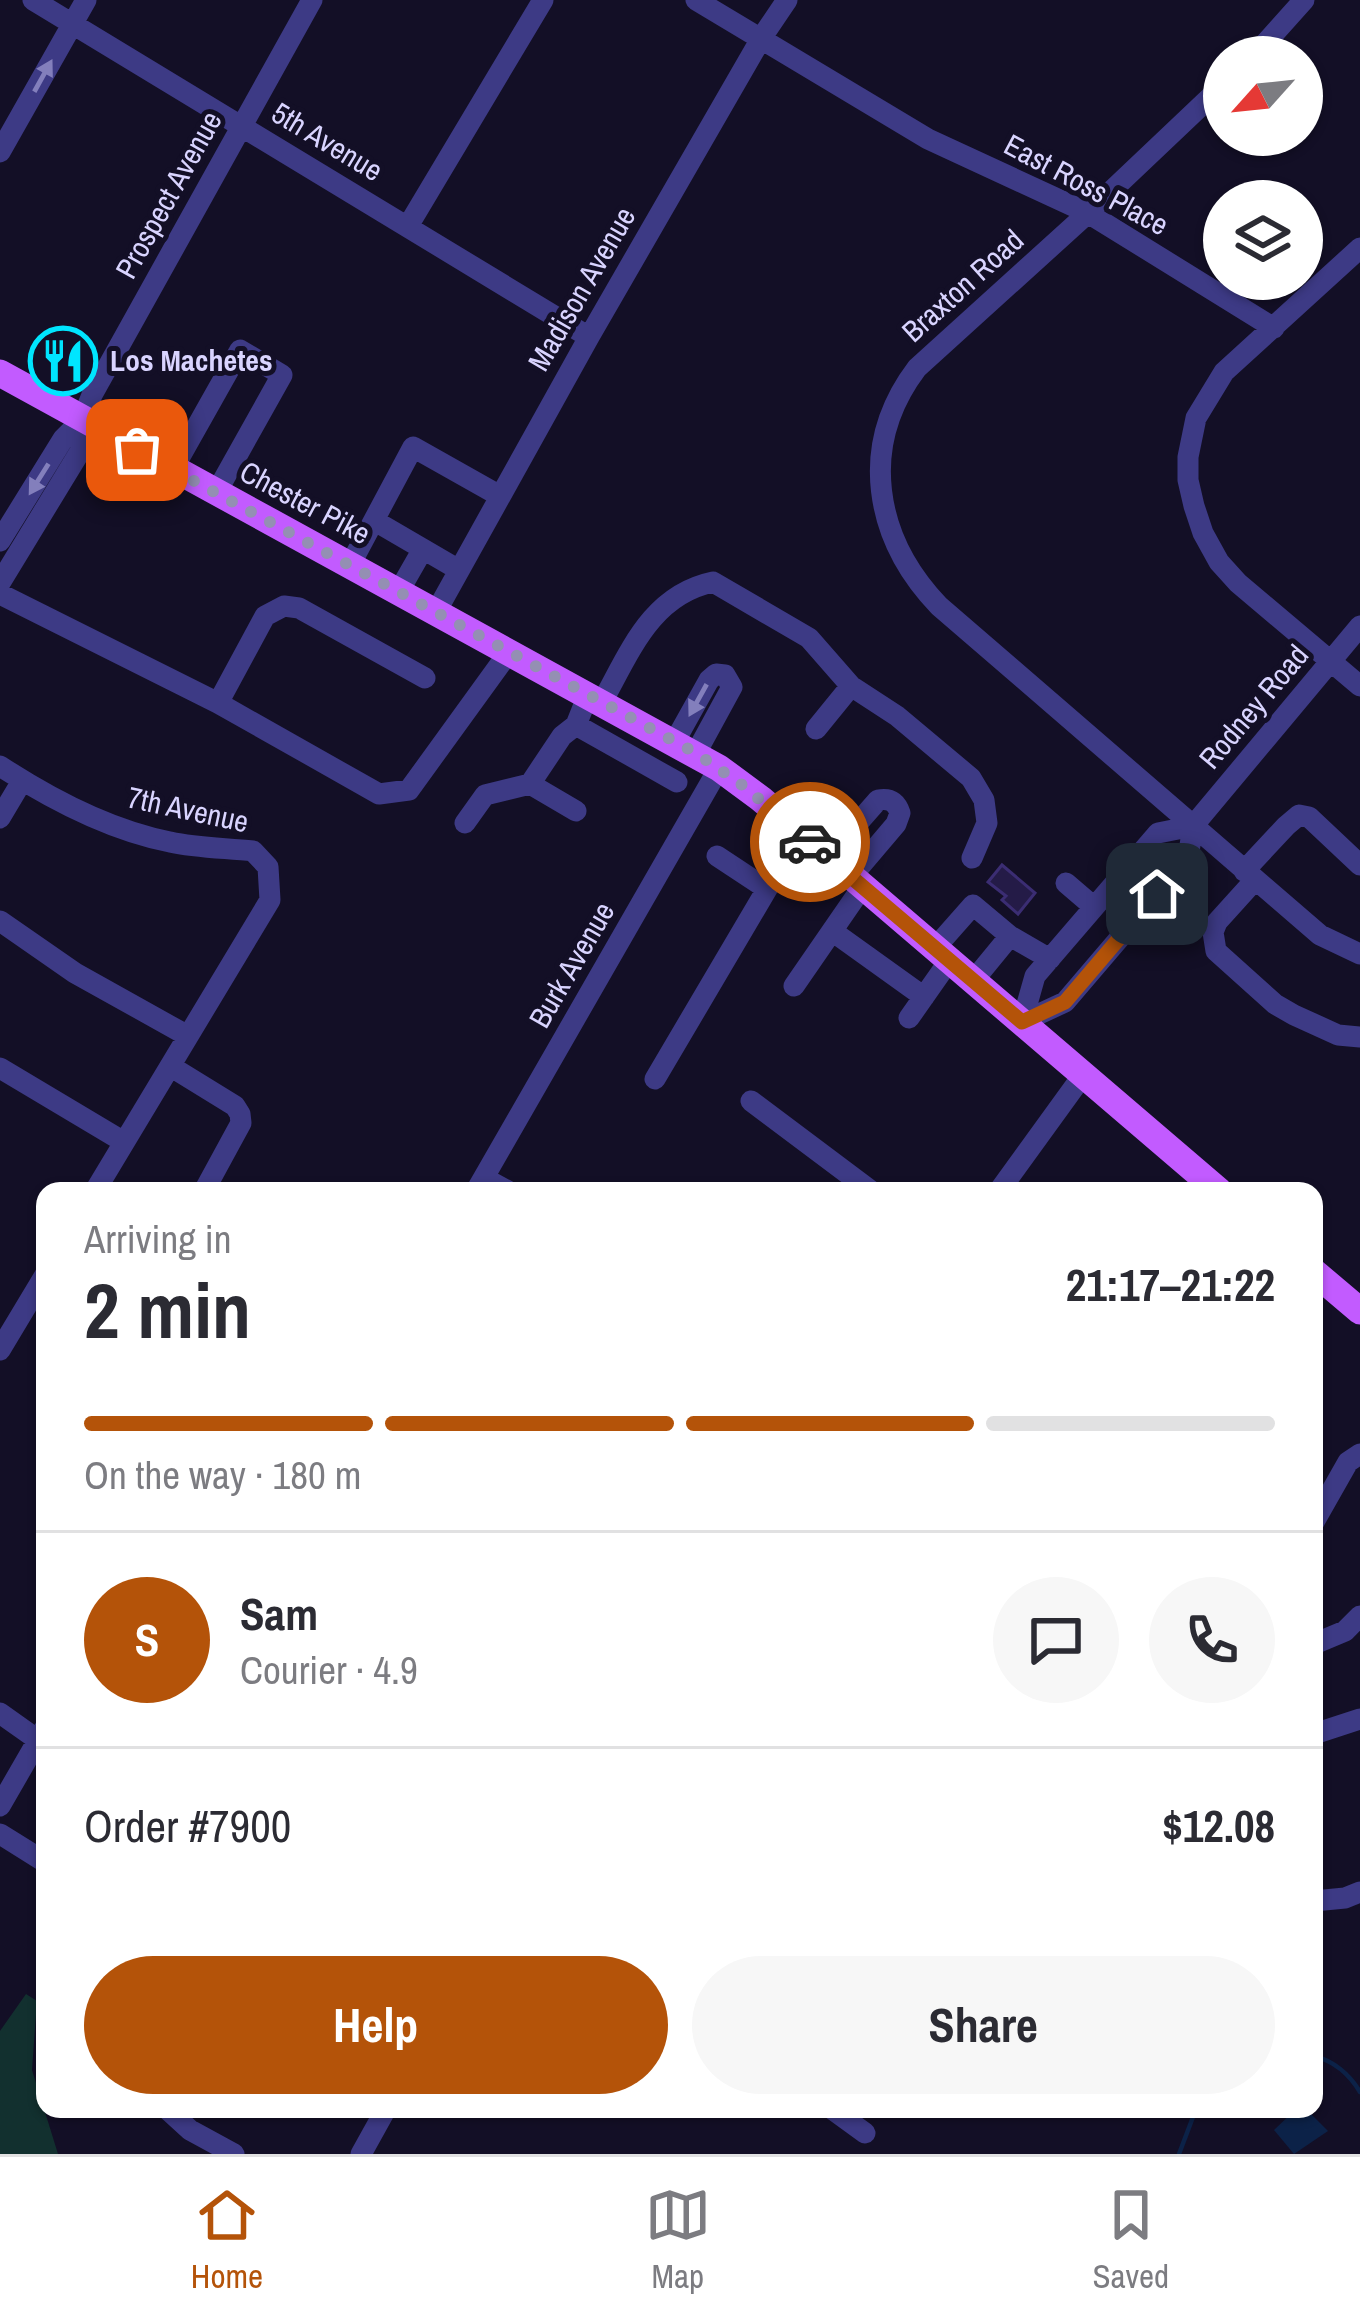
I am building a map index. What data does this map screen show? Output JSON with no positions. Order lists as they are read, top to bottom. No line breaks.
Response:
{"streets":{"main road":["Chester Pike"],"street":["5th Avenue","East Ross Place","Prospect Avenue","Braxton Road","Madison Avenue","Rodney Road","7th Avenue","Burk Avenue"]},"crossings":[["5th Avenue","Prospect Avenue"],["5th Avenue","Madison Avenue"],["East Ross Place","Braxton Road"],["East Ross Place","Madison Avenue"],["Prospect Avenue","Chester Pike"],["Braxton Road","Rodney Road"],["Madison Avenue","Chester Pike"],["Chester Pike","Rodney Road"],["Chester Pike","Burk Avenue"]],"places":{"restaurant":["Los Machetes"]},"north":"bottom left","page":{"heading":["2 min","Arriving in","21:17–21:22"],"panel":["Sam","Courier · 4.9","Order #7900","$12.08"],"bar":"On the way · 180 m","round":"S","buttons":["Help","Share"],"tabs":["Home","Map","Saved"]}}
